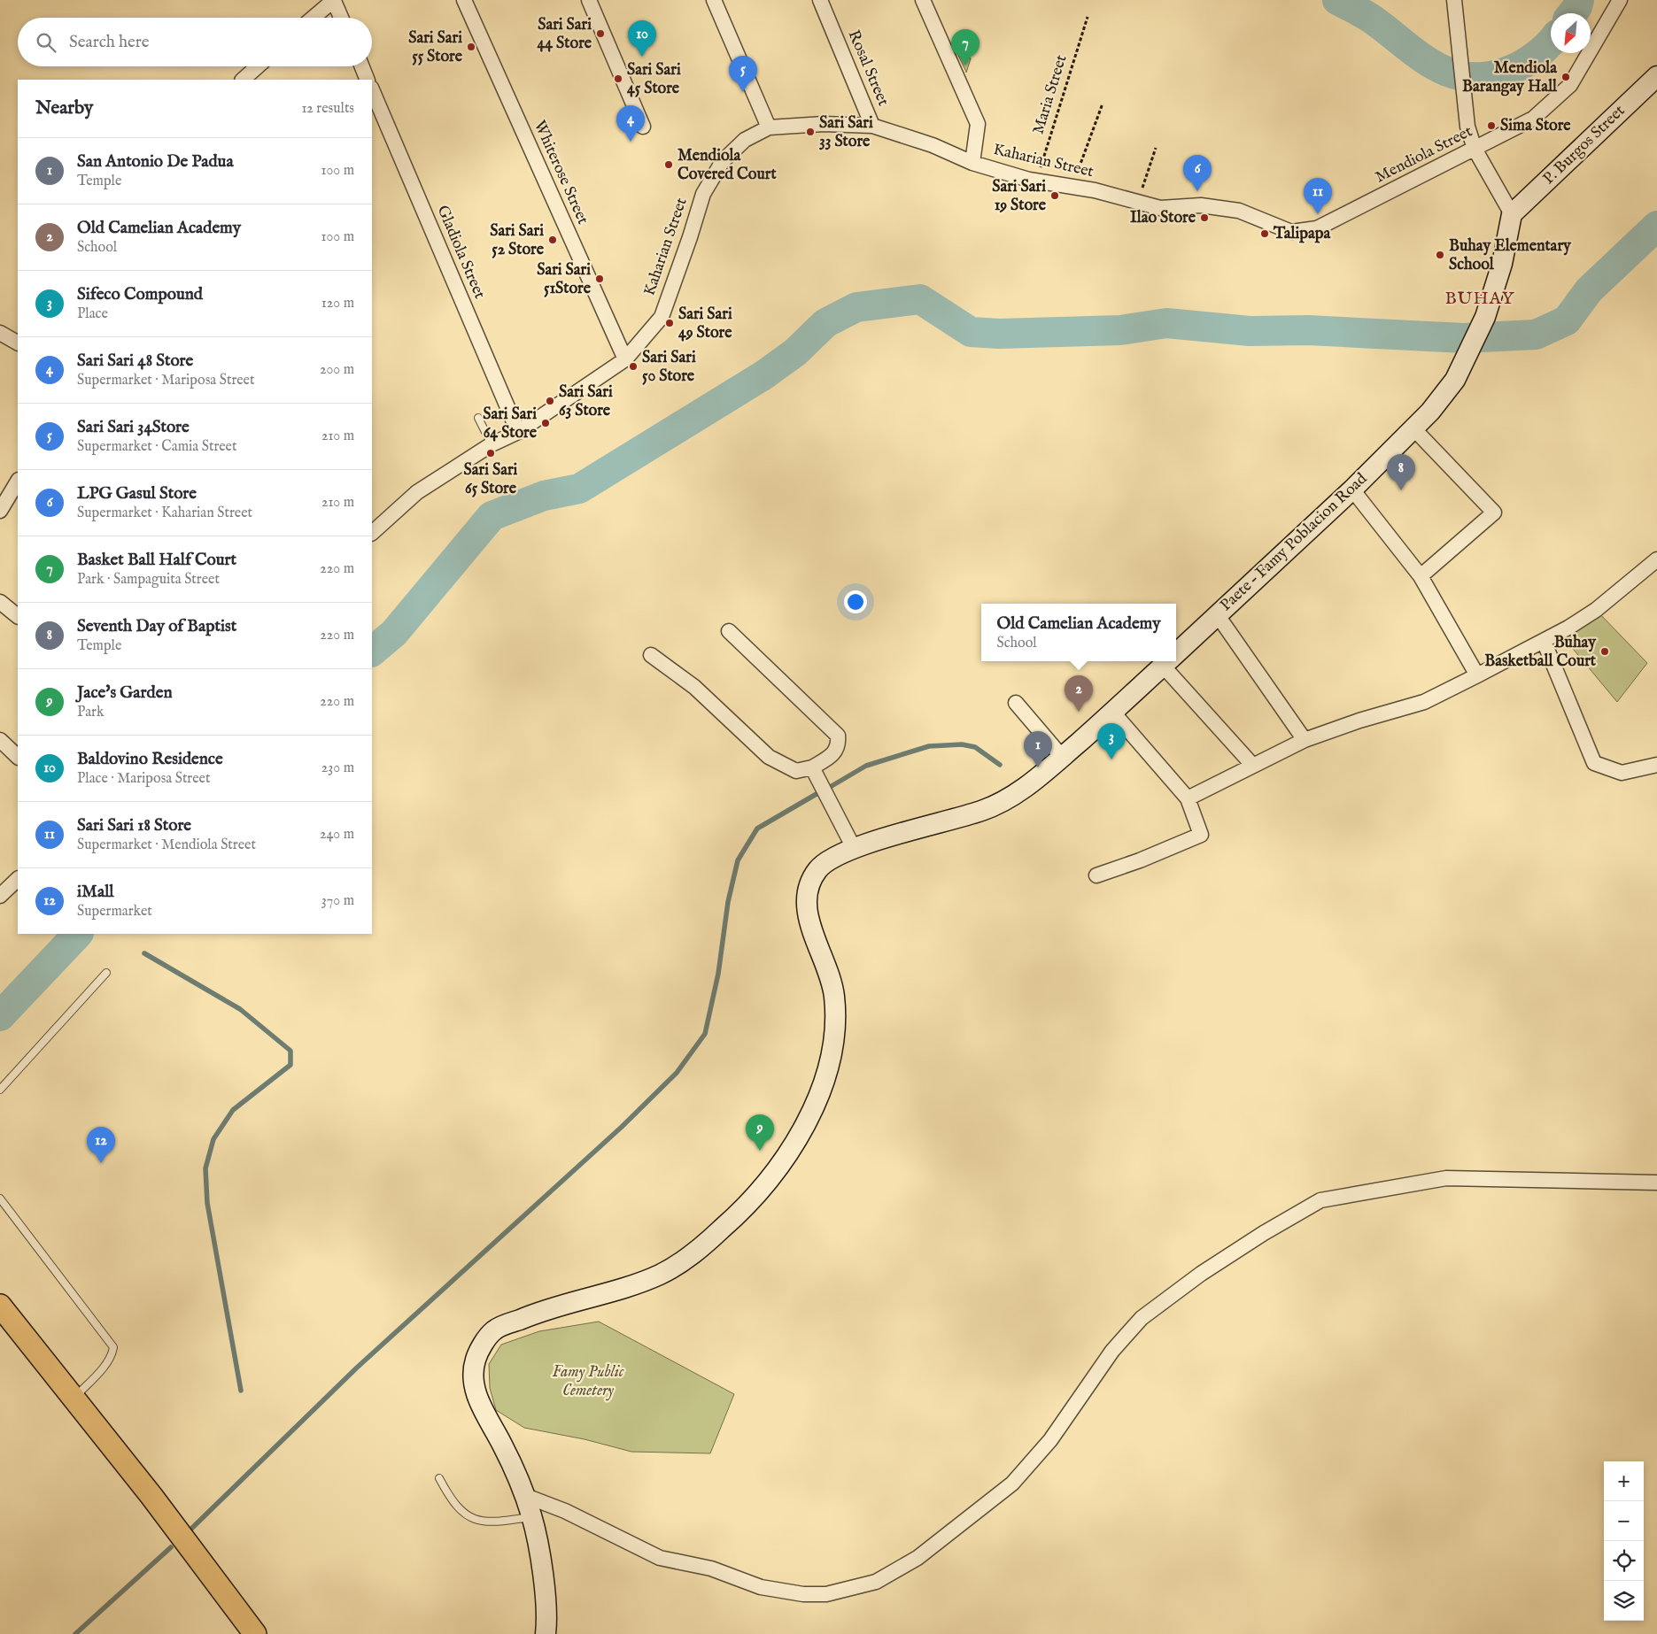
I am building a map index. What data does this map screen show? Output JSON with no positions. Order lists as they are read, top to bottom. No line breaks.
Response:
{"streets":{"main road":["P. Burgos Street","Paete – Famy Poblacion Road"],"street":["Rosal Street","Mendiola Street","Kaharian Street","Whiterose Street","Gladiola Street"],"path":["Maria Street"]},"crossings":[["Rosal Street","Kaharian Street"],["Maria Street","Kaharian Street"],["P. Burgos Street","Paete – Famy Poblacion Road"],["Mendiola Street","Kaharian Street"],["Kaharian Street","Whiterose Street"],["Kaharian Street","Gladiola Street"]],"districts":["BUHAY"],"parks":["Famy Public Cemetery"],"places":["Sari Sari 44 Store","Sari Sari 55 Store","Mendiola Barangay Hall","Sari Sari 45 Store","Sima Store","Sari Sari 33 Store","Mendiola Covered Court","Sari Sari 19 Store","Ilao Store","Talipapa","Sari Sari 52 Store","Buhay Elementary School","Sari Sari 51Store","Sari Sari 49 Store","Sari Sari 50 Store","Sari Sari 63 Store","Sari Sari 64 Store","Sari Sari 65 Store","Buhay Basketball Court"],"north":"bottom left","page":{"search":"Search here","pins":["10","7","5","4","6","11","8","2","3","1","9","12"],"heading":["Nearby","12 results"],"list":[{"mark":"1","name":"San Antonio De Padua","note":"Temple","value":"100 m"},{"mark":"2","name":"Old Camelian Academy","note":"School","value":"100 m"},{"mark":"3","name":"Sifeco Compound","note":"Place","value":"120 m"},{"mark":"4","name":"Sari Sari 48 Store","note":"Supermarket · Mariposa Street","value":"200 m"},{"mark":"5","name":"Sari Sari 34Store","note":"Supermarket · Camia Street","value":"210 m"},{"mark":"6","name":"LPG Gasul Store","note":"Supermarket · Kaharian Street","value":"210 m"},{"mark":"7","name":"Basket Ball Half Court","note":"Park · Sampaguita Street","value":"220 m"},{"mark":"8","name":"Seventh Day of Baptist","note":"Temple","value":"220 m"},{"mark":"9","name":"Jace's Garden","note":"Park","value":"220 m"},{"mark":"10","name":"Baldovino Residence","note":"Place · Mariposa Street","value":"230 m"},{"mark":"11","name":"Sari Sari 18 Store","note":"Supermarket · Mendiola Street","value":"240 m"},{"mark":"12","name":"iMall","note":"Supermarket","value":"370 m"}],"popup":["Old Camelian Academy","School"],"map_buttons":["+","−"]}}
